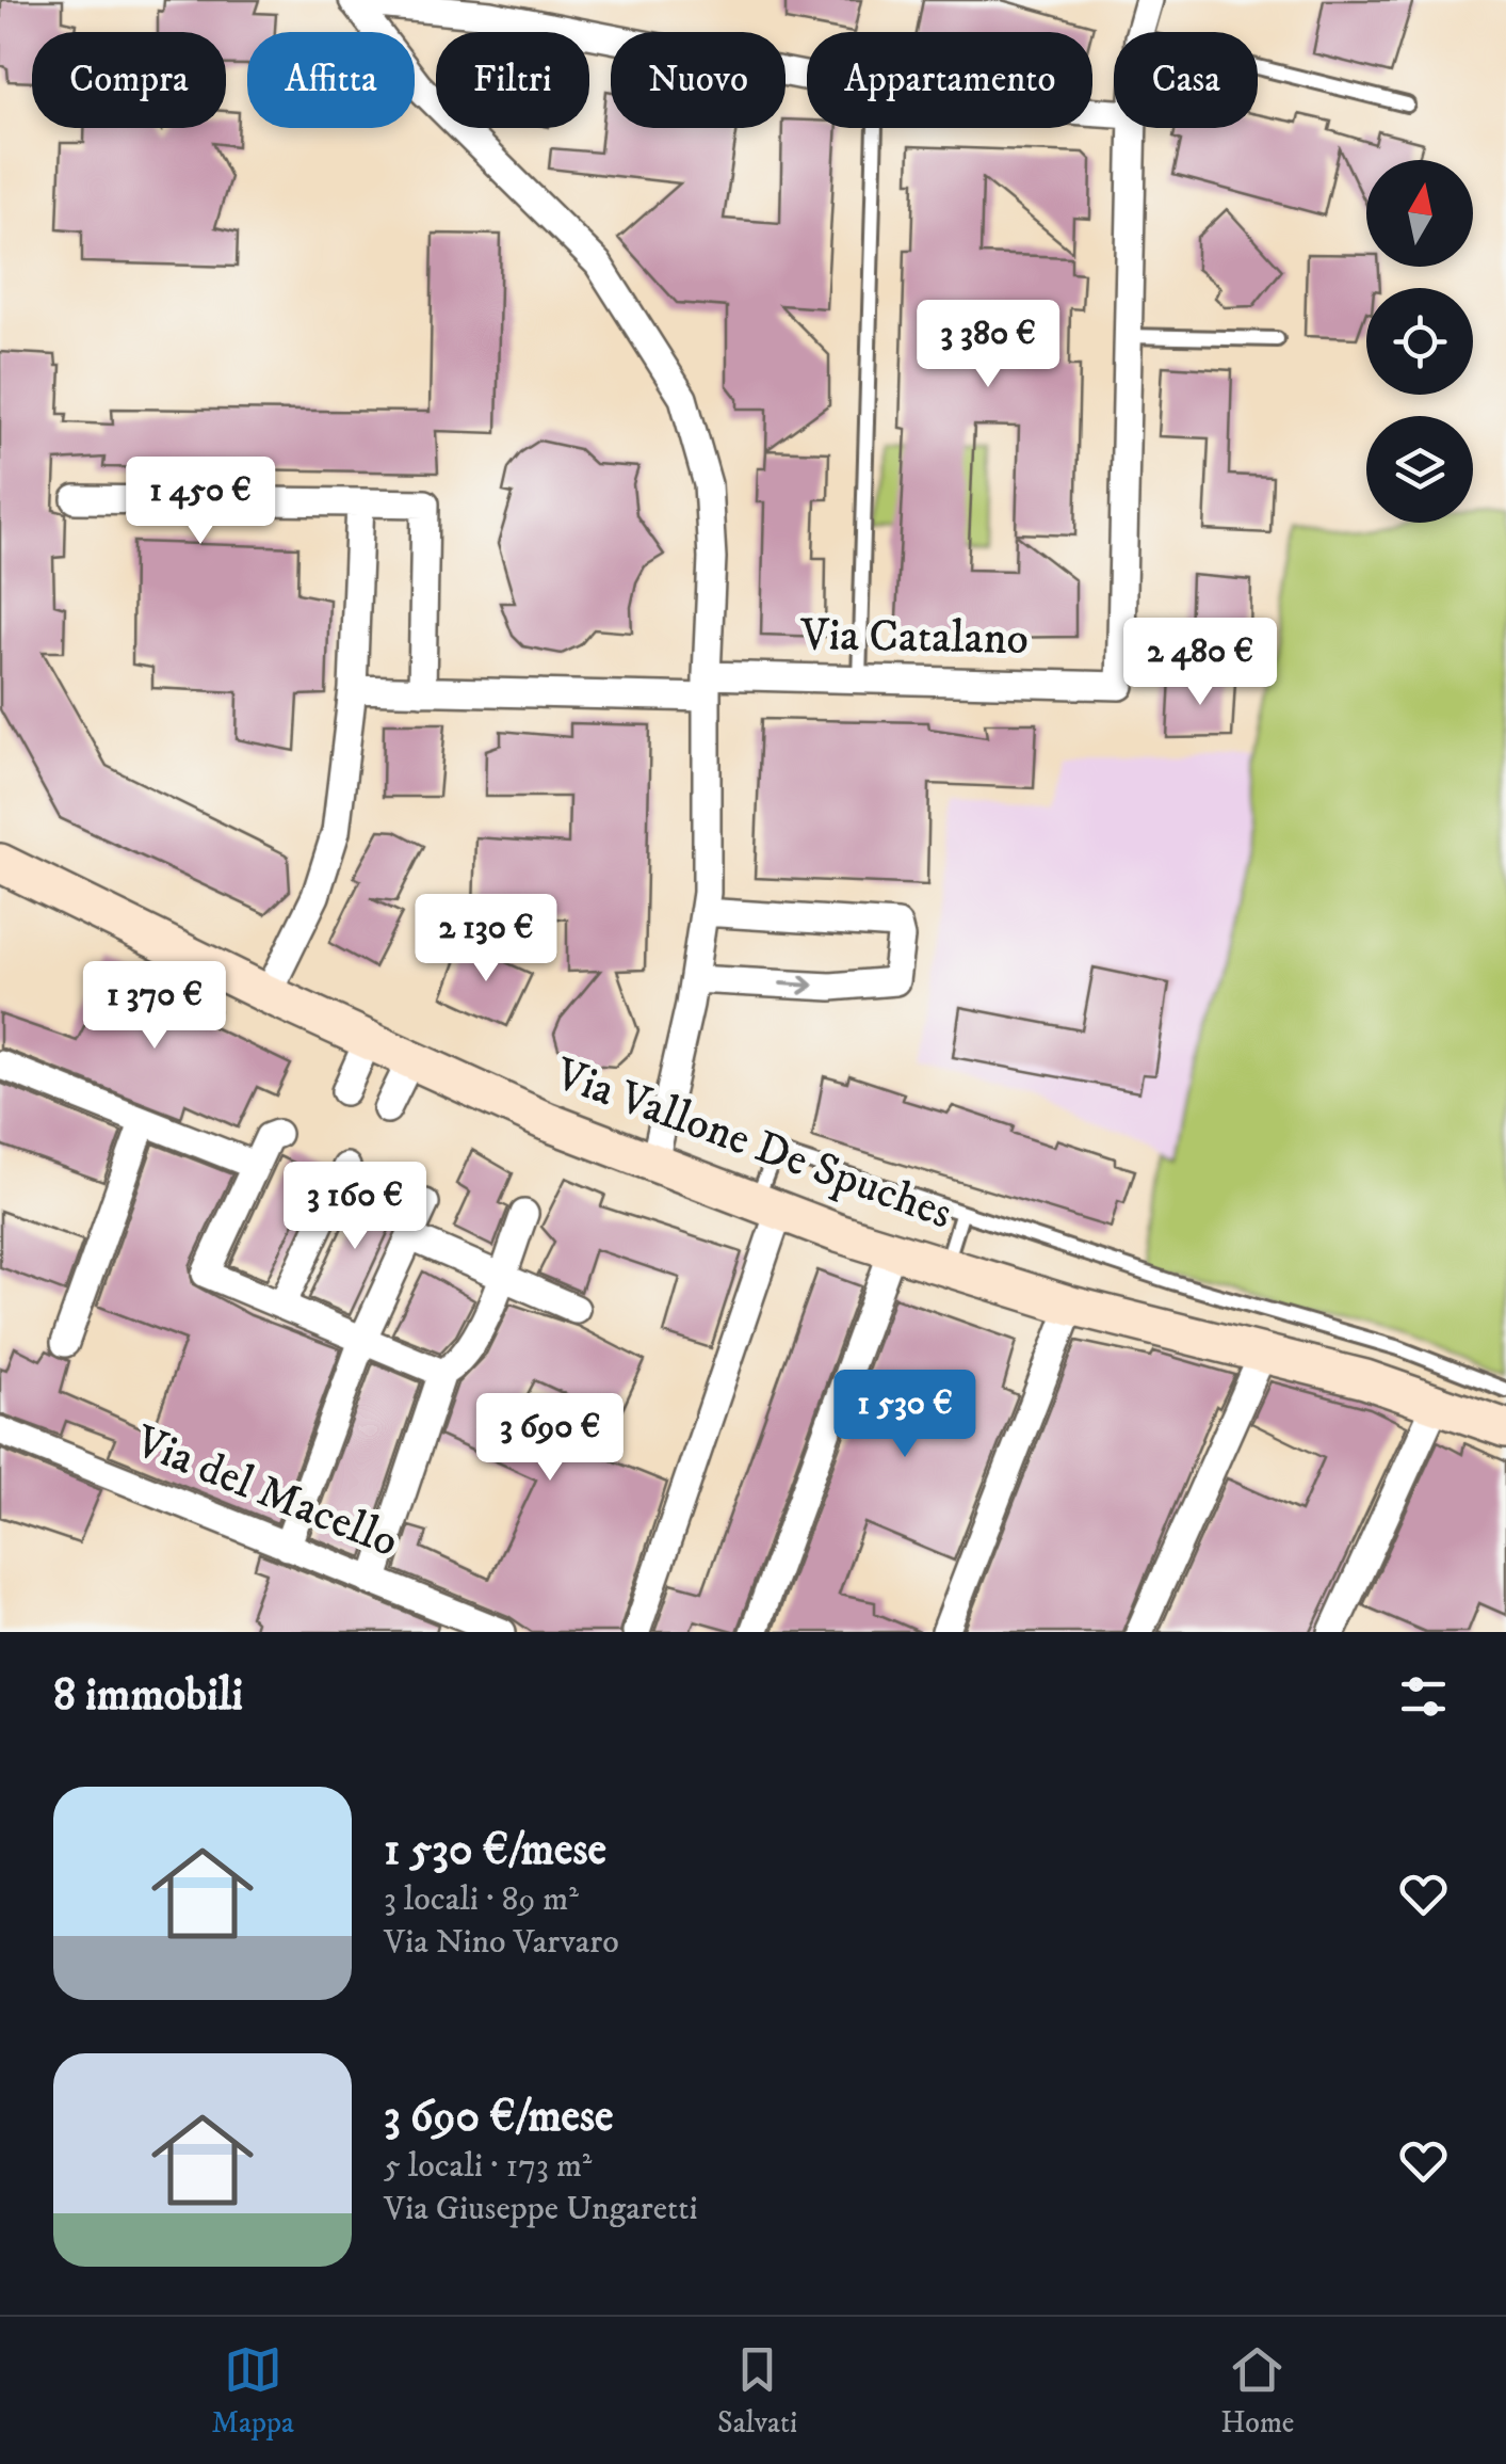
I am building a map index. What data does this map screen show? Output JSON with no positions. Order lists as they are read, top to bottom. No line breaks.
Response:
{"streets":{"street":["Via Catalano","Via Vallone De Spuches","Via del Macello"]},"north":"top","page":{"chip":["Compra","Affitta","Filtri","Nuovo","Appartamento","Casa"],"price":["3 380 €","1 450 €","2 480 €","2 130 €","1 370 €","3 160 €","1 530 €","3 690 €"],"heading":"8 immobili","list":[{"name":"1 530 €/mese","note":"3 locali · 89 m² · Via Nino Varvaro"},{"name":"3 690 €/mese","note":"5 locali · 173 m² · Via Giuseppe Ungaretti"}],"tabs":["Mappa","Salvati","Home"]}}
